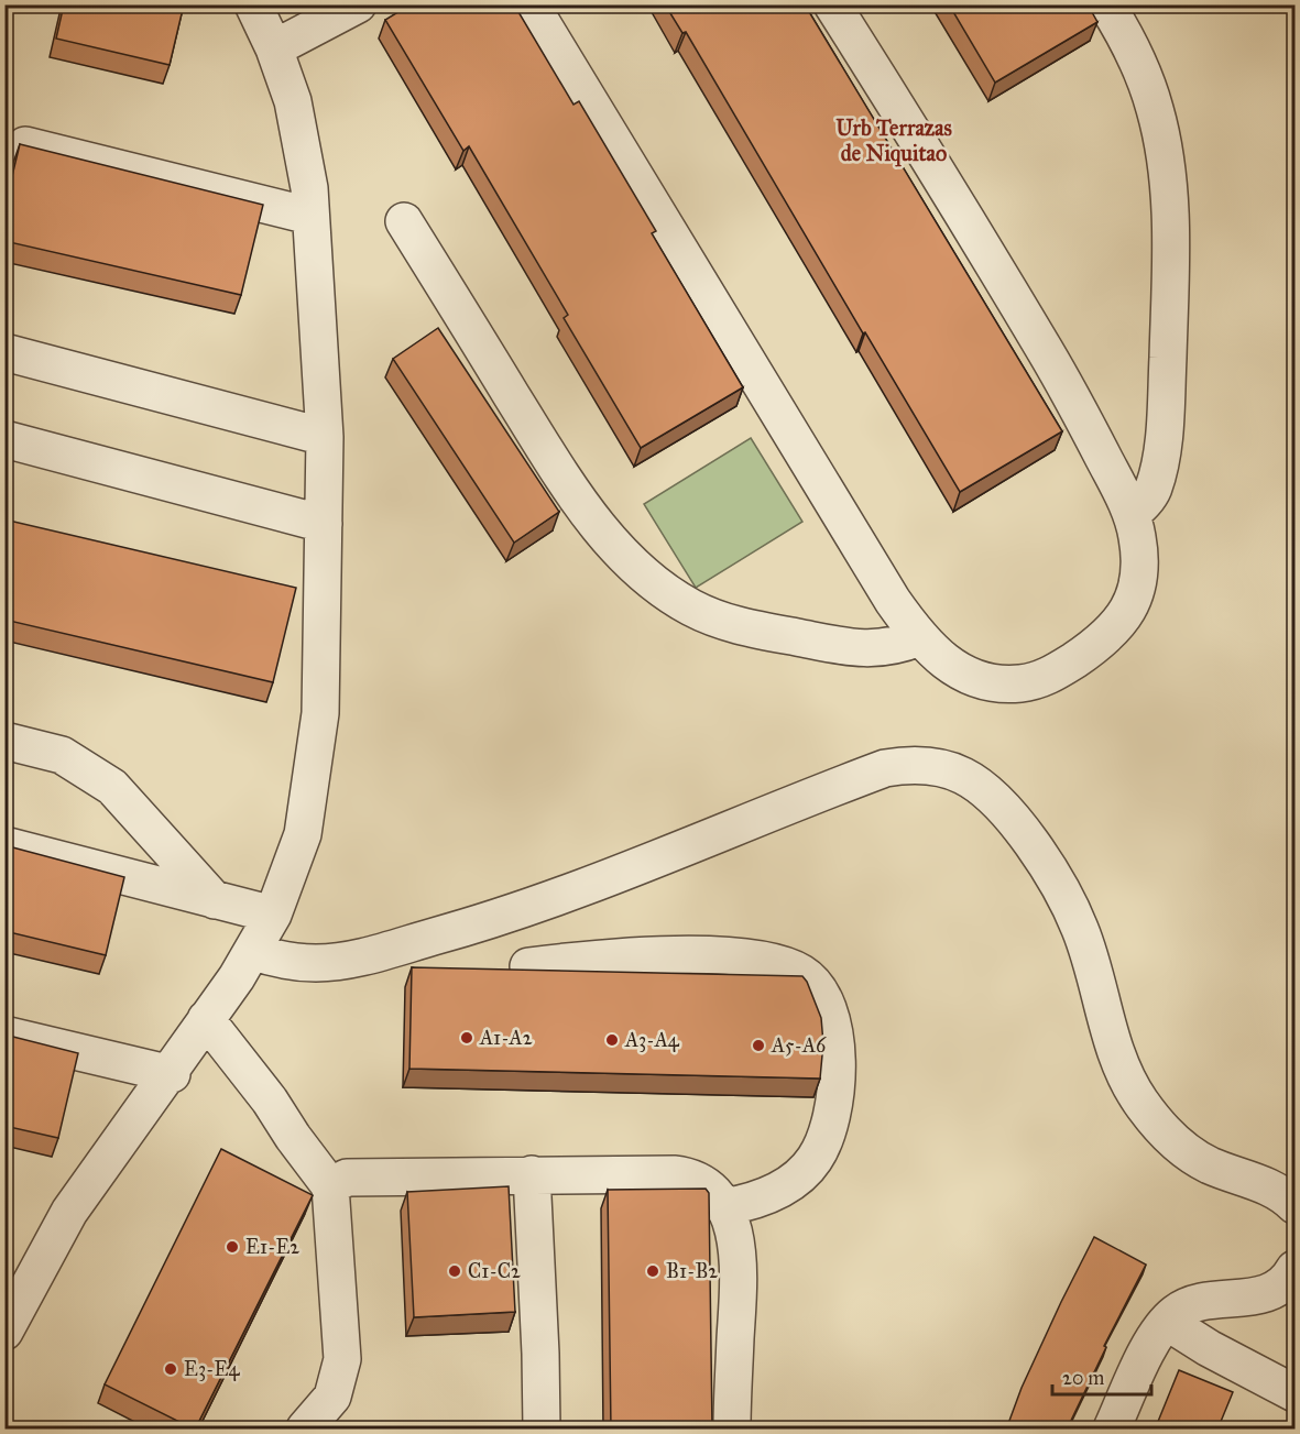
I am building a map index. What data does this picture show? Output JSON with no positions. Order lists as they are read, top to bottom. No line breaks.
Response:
{"districts":["Urb Terrazas de Niquitao"],"places":["A1-A2","A3-A4","A5-A6","E1-E2","C1-C2","B1-B2","E3-E4"],"scale_bar":"20 m"}
